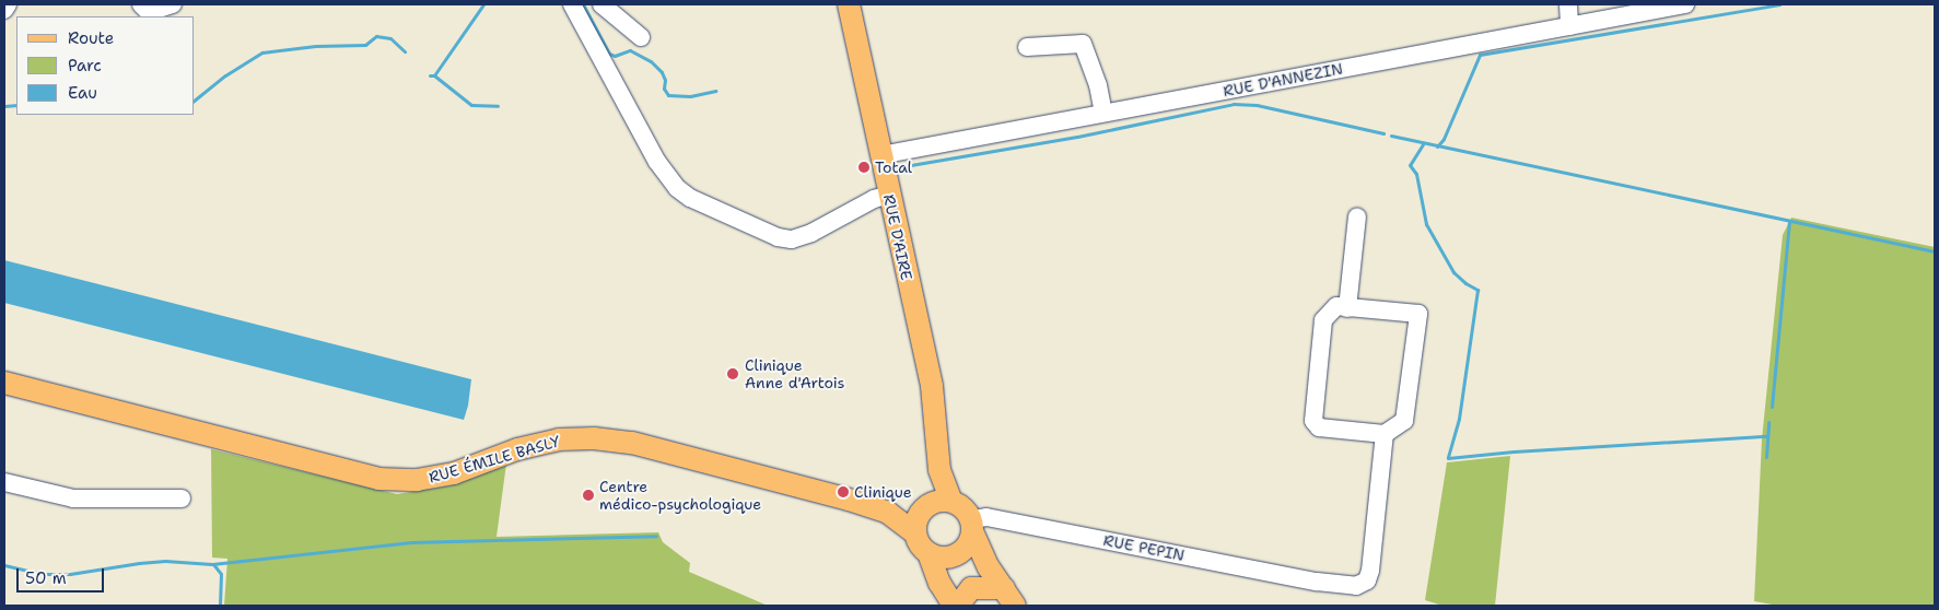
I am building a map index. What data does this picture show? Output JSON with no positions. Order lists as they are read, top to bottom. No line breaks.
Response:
{"streets":{"main road":["RUE D'AIRE","RUE ÉMILE BASLY"],"street":["RUE D'ANNEZIN","RUE PEPIN"]},"crossings":[["RUE D'ANNEZIN","RUE D'AIRE"],["RUE D'AIRE","RUE ÉMILE BASLY"],["RUE D'AIRE","RUE PEPIN"],["RUE ÉMILE BASLY","RUE PEPIN"]],"places":["Total","Clinique Anne d'Artois","Clinique","Centre médico-psychologique"],"legend":["Route","Parc","Eau"],"scale_bar":"50 m"}
